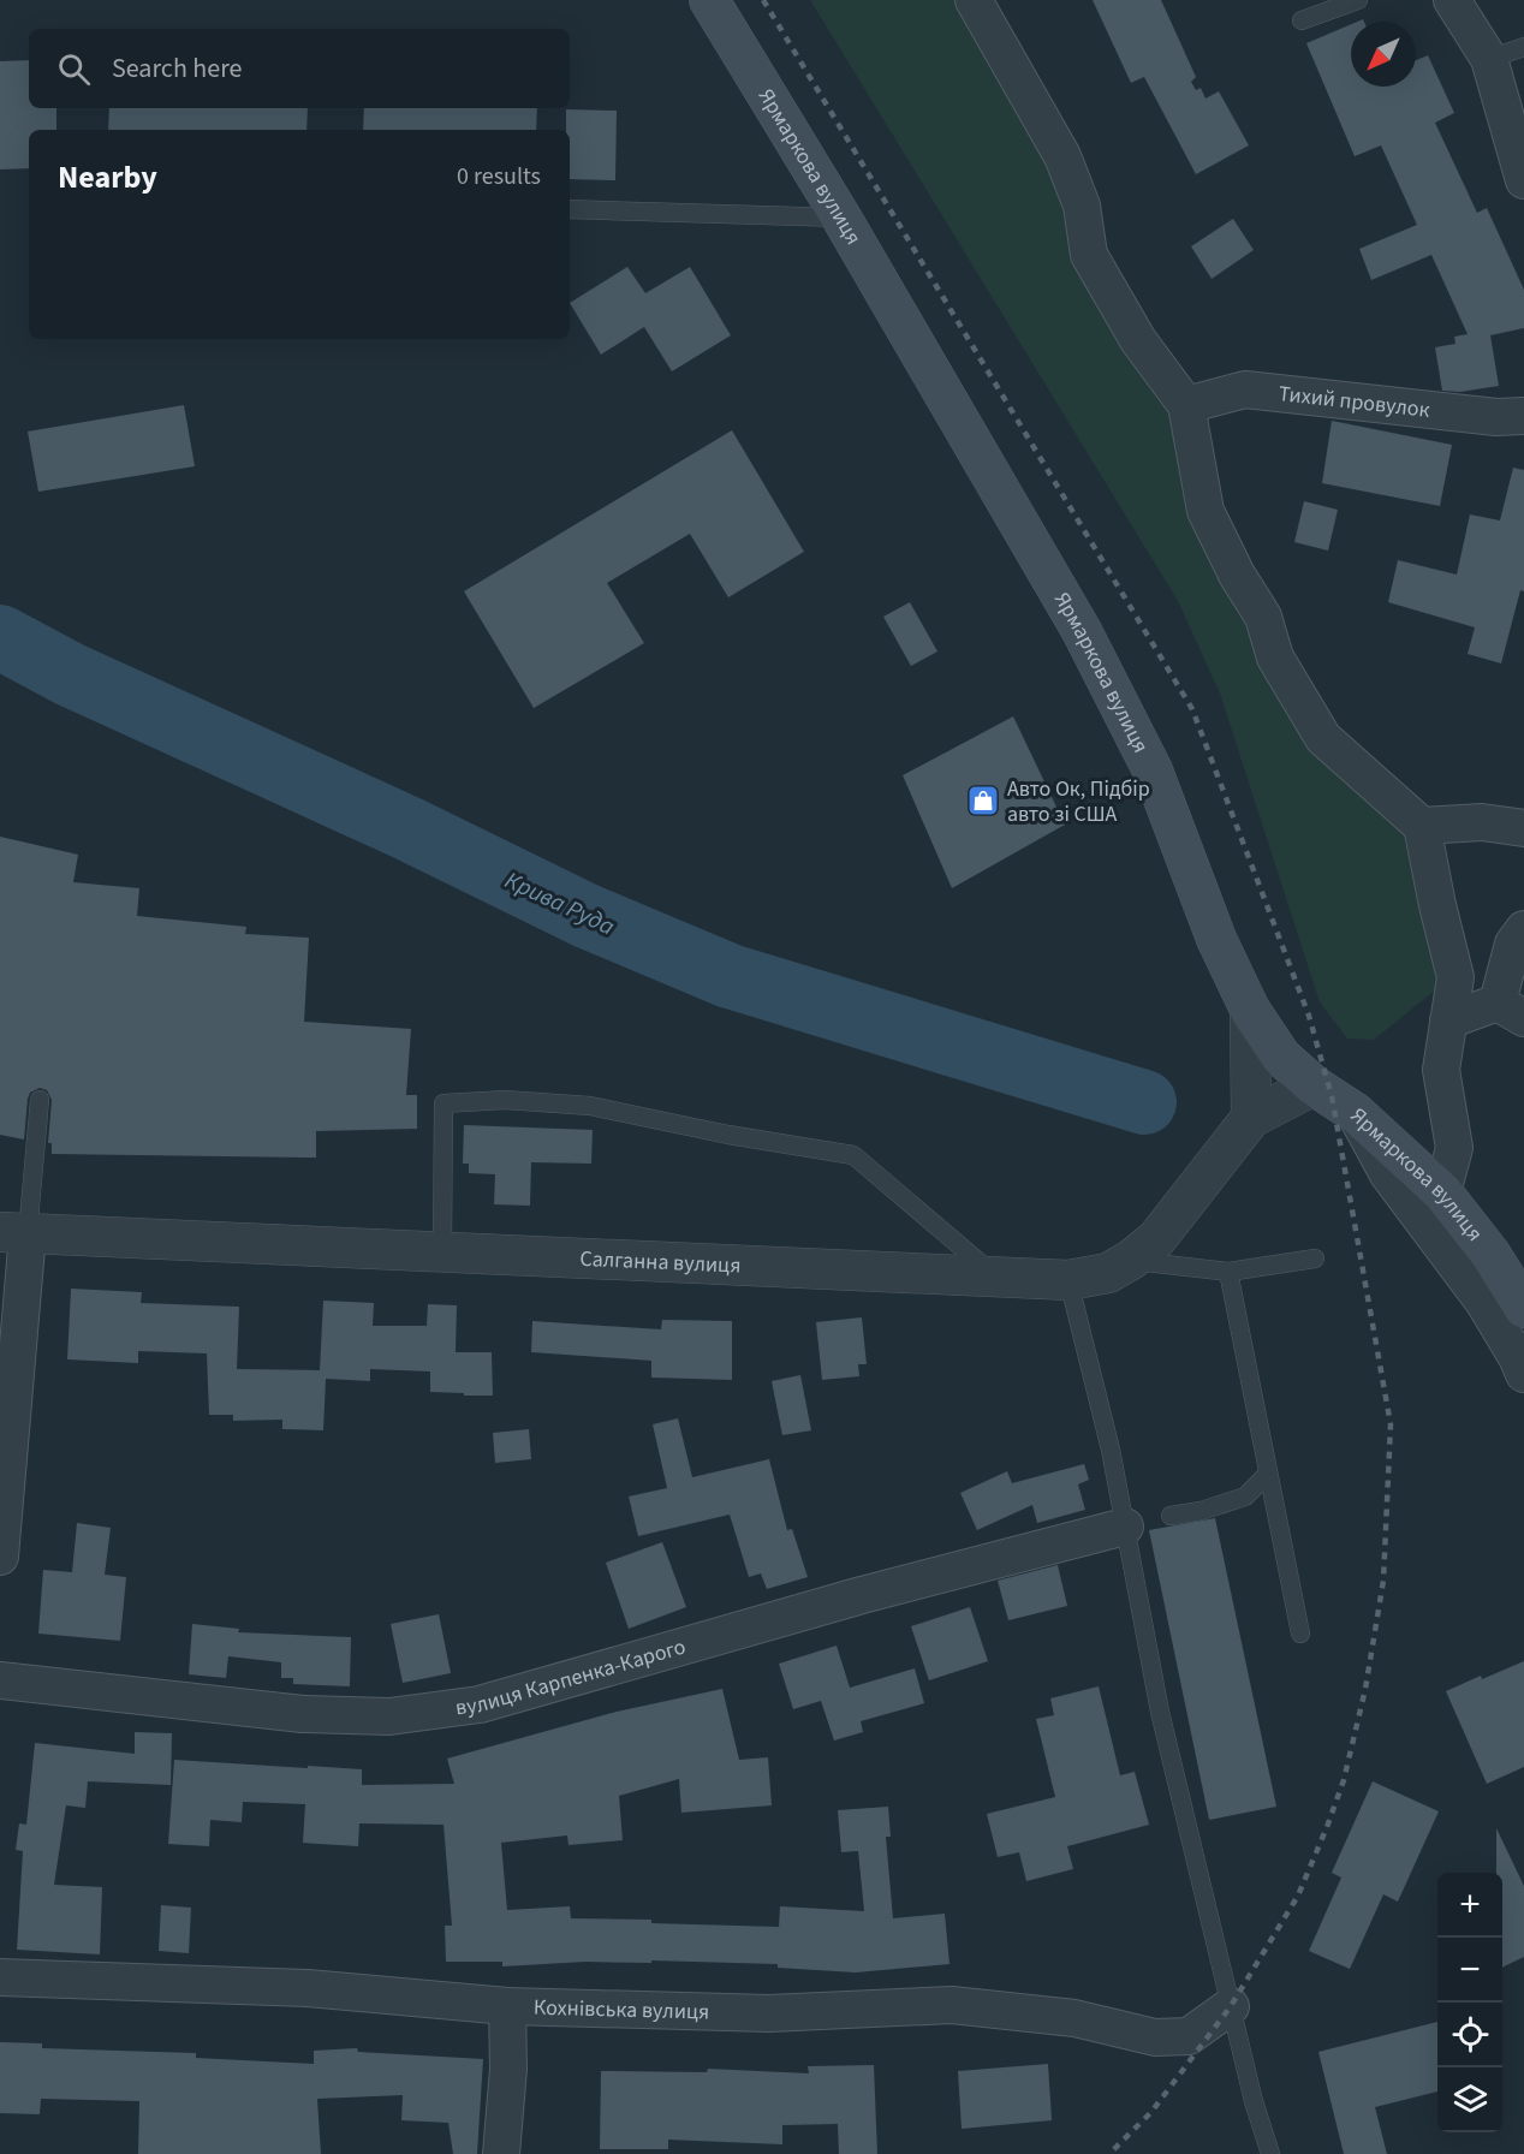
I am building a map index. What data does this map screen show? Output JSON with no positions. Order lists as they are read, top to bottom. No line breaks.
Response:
{"streets":{"main road":["Ярмаркова вулиця"],"street":["Тихий провулок","Салганна вулиця","вулиця Карпенка-Карого","Кохнівська вулиця"]},"crossings":[["Ярмаркова вулиця","Салганна вулиця"]],"water":["Крива Руда"],"places":{"shop":["Авто Ок, Підбір авто зі США"]},"north":"bottom left","page":{"search":"Search here","heading":["Nearby","0 results"],"map_buttons":["+","−"]}}
